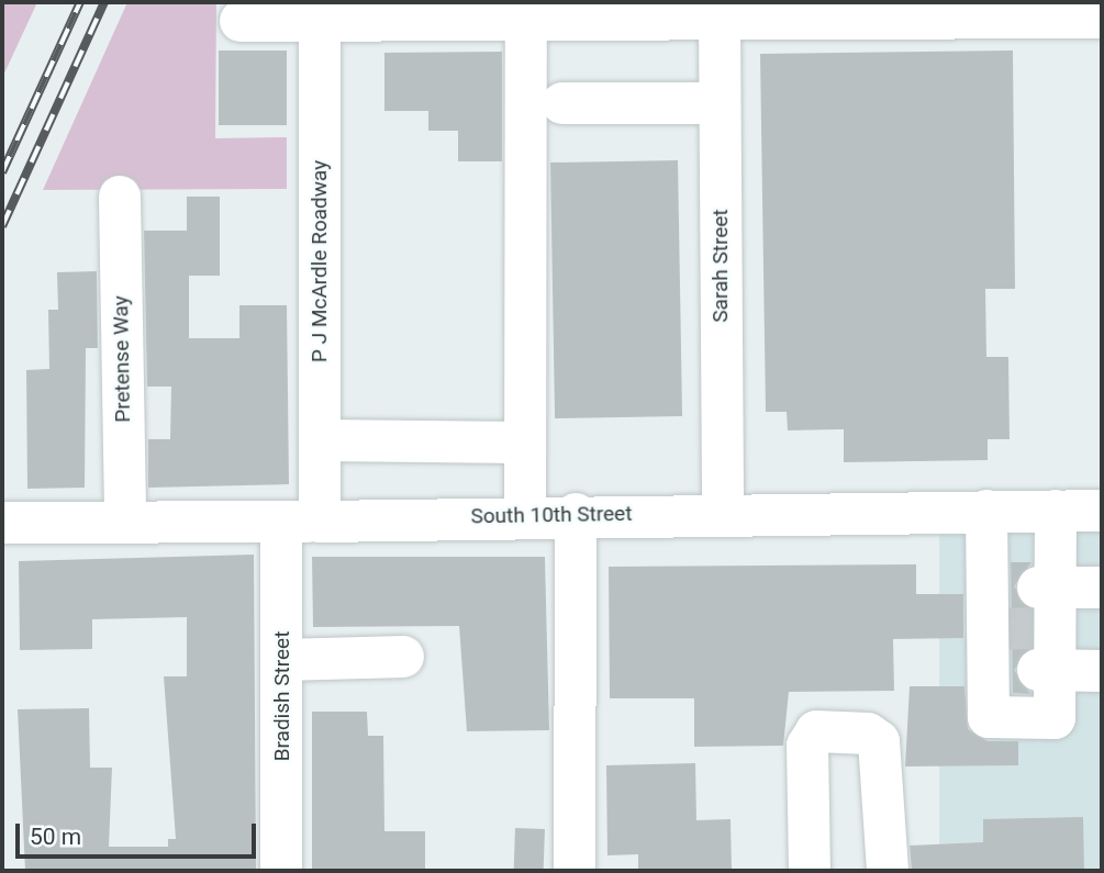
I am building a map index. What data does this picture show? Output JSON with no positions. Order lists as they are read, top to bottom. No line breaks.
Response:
{"streets":{"street":["P J McArdle Roadway","Sarah Street","Pretense Way","South 10th Street","Bradish Street"]},"crossings":[["P J McArdle Roadway","South 10th Street"],["P J McArdle Roadway","Bradish Street"],["Sarah Street","South 10th Street"],["Pretense Way","South 10th Street"],["South 10th Street","Bradish Street"]],"scale_bar":"50 m"}
